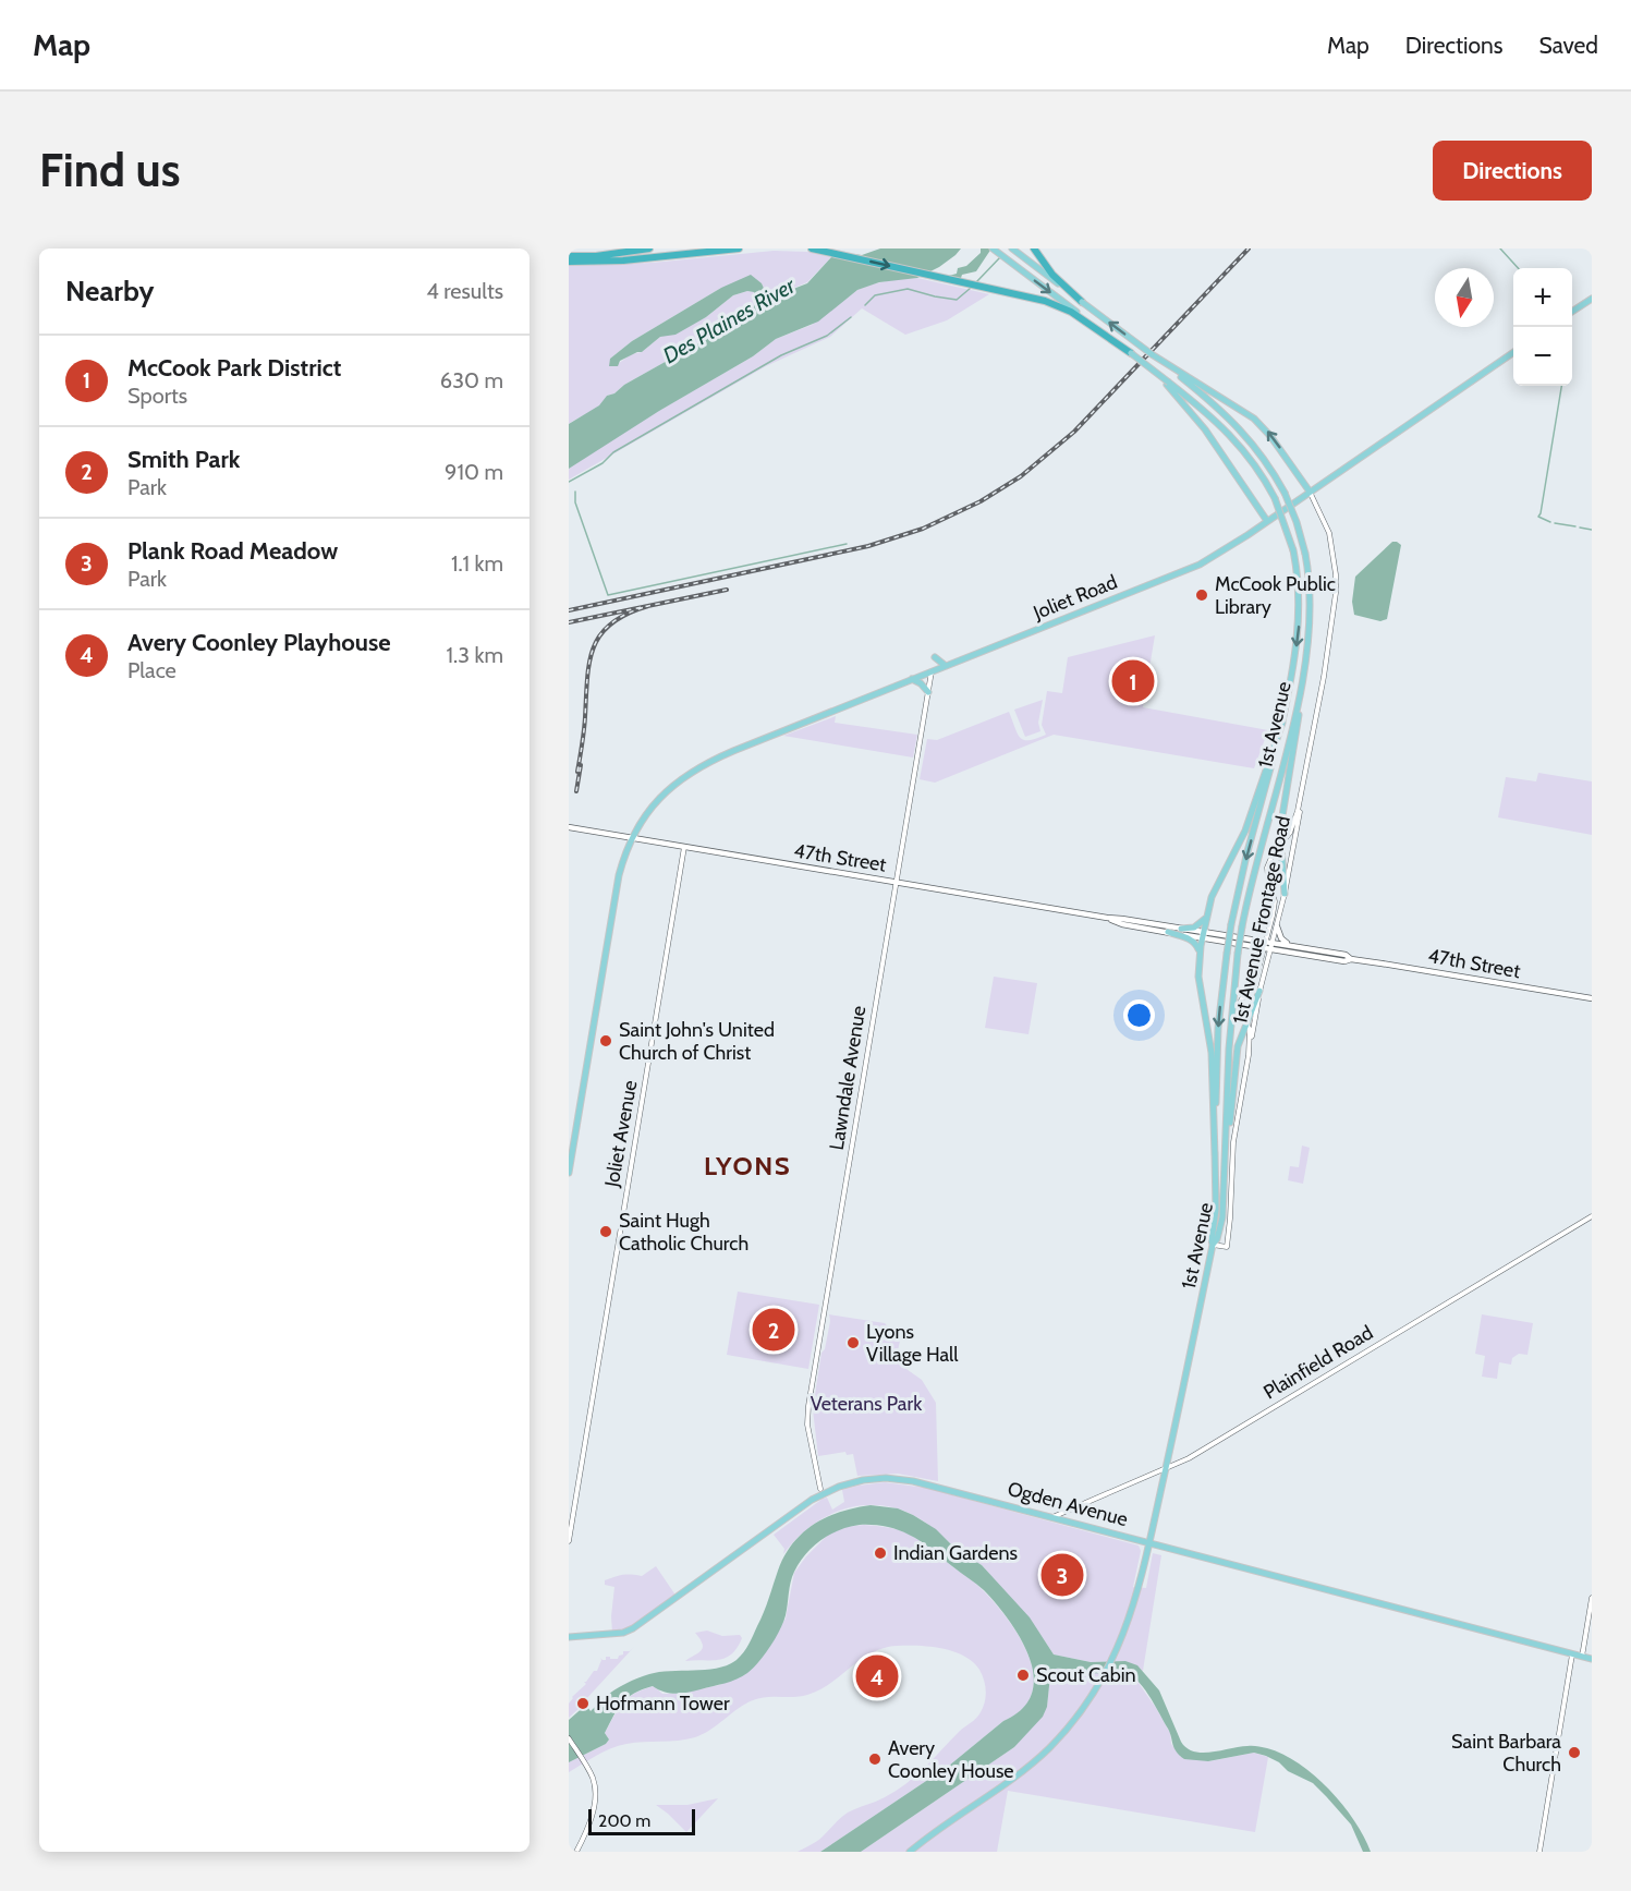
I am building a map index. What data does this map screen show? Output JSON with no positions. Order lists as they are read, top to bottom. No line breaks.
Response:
{"streets":{"main road":["Joliet Road","1st Avenue","47th Street","Ogden Avenue"],"street":["1st Avenue Frontage Road","Lawndale Avenue","Joliet Avenue","Plainfield Road"]},"crossings":[["Joliet Road","47th Street"],["Joliet Road","1st Avenue Frontage Road"],["Joliet Road","Lawndale Avenue"],["1st Avenue","1st Avenue Frontage Road"],["1st Avenue","Plainfield Road"],["1st Avenue","Ogden Avenue"],["47th Street","1st Avenue Frontage Road"],["47th Street","Lawndale Avenue"],["47th Street","Joliet Avenue"],["Plainfield Road","Ogden Avenue"]],"districts":["LYONS"],"water":["Des Plaines River"],"parks":["Veterans Park"],"places":["McCook Public Library","Saint John's United Church of Christ","Saint Hugh Catholic Church","Lyons Village Hall","Indian Gardens","Scout Cabin","Hofmann Tower","Saint Barbara Church","Avery Coonley House"],"scale_bar":"200 m","north":"bottom","page":{"header":"Map","nav":["Map","Directions","Saved"],"buttons":"Directions","title":"Find us","heading":["Nearby","4 results"],"map_buttons":["+","−"],"list":[{"mark":"1","name":"McCook Park District","note":"Sports","value":"630 m"},{"mark":"2","name":"Smith Park","note":"Park","value":"910 m"},{"mark":"3","name":"Plank Road Meadow","note":"Park","value":"1.1 km"},{"mark":"4","name":"Avery Coonley Playhouse","note":"Place","value":"1.3 km"}],"pins":["1","2","3","4"],"scale":"200 m"}}
